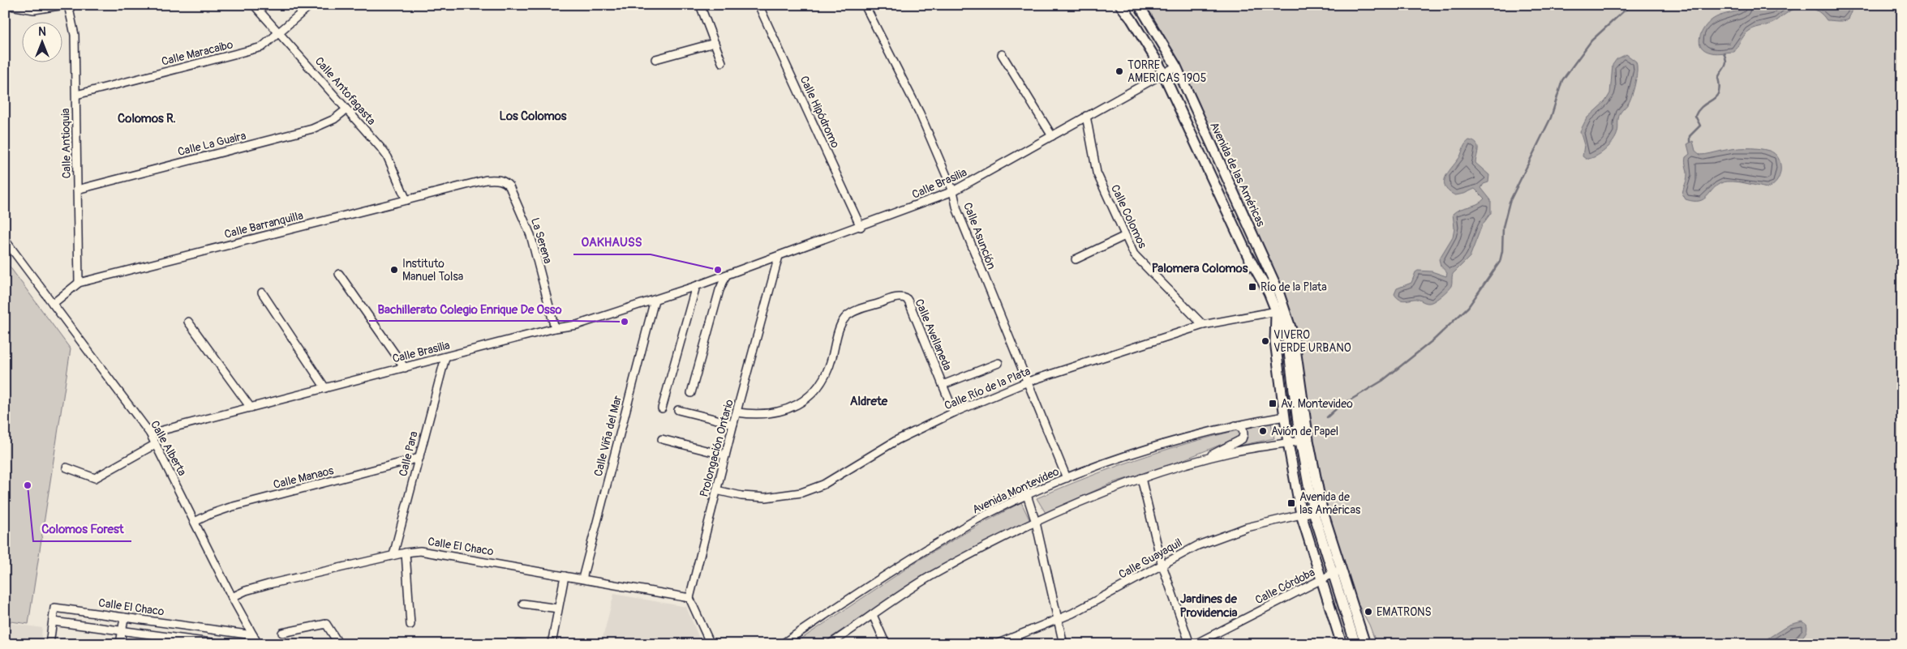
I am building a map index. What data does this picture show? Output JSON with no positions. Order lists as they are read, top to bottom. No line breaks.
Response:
{"streets":{"main road":["Avenida de las Américas"],"street":["Calle Maracaibo","Calle Antofagasta","Calle Hipódromo","Calle Antioquia","Calle La Guaira","Calle Brasilia","Calle Colomos","Calle Barranquilla","Calle Asunción","La Serena","Calle Avellaneda","Calle Río de la Plata","Calle Viña del Mar","Calle Alberta","Prolongación Ontario","Calle Para","Calle Manaos","Avenida Montevideo","Calle El Chaco","Calle Guayaquil","Calle Córdoba"]},"crossings":[["Calle Maracaibo","Calle Antofagasta"],["Calle Maracaibo","Calle Antioquia"],["Calle Antofagasta","Calle La Guaira"],["Calle Antofagasta","Calle Barranquilla"],["Calle Hipódromo","Calle Brasilia"],["Calle Antioquia","Calle La Guaira"],["Calle Antioquia","Calle Barranquilla"],["Avenida de las Américas","Calle Brasilia"],["Avenida de las Américas","Calle Río de la Plata"],["Avenida de las Américas","Avenida Montevideo"],["Avenida de las Américas","Calle Guayaquil"],["Avenida de las Américas","Calle Córdoba"],["Calle Brasilia","Calle Colomos"],["Calle Brasilia","Calle Asunción"],["Calle Brasilia","La Serena"],["Calle Brasilia","Calle Viña del Mar"],["Calle Brasilia","Calle Alberta"],["Calle Brasilia","Prolongación Ontario"],["Calle Brasilia","Calle Para"],["Calle Colomos","Calle Río de la Plata"],["Calle Barranquilla","La Serena"],["Calle Barranquilla","Calle Alberta"],["Calle Asunción","Calle Río de la Plata"],["Calle Asunción","Avenida Montevideo"],["Calle Avellaneda","Calle Río de la Plata"],["Calle Avellaneda","Prolongación Ontario"],["Calle Río de la Plata","Prolongación Ontario"],["Calle Viña del Mar","Calle El Chaco"],["Calle Alberta","Calle Manaos"],["Calle Alberta","Calle El Chaco"],["Prolongación Ontario","Calle El Chaco"],["Calle Para","Calle Manaos"],["Calle Para","Calle El Chaco"]],"districts":["Los Colomos","Colomos R.","Palomera Colomos","Aldrete","Jardines de Providencia"],"places":{"other":["TORRE AMERICAS 1905","Instituto Manuel Tolsa","OAKHAUSS","Bachillerato Colegio Enrique De Osso","VIVERO VERDE URBANO","Avión de Papel","Colomos Forest","EMATRONS"],"transit":["Río de la Plata","Av. Montevideo","Avenida de las Américas"]},"north":"top"}
